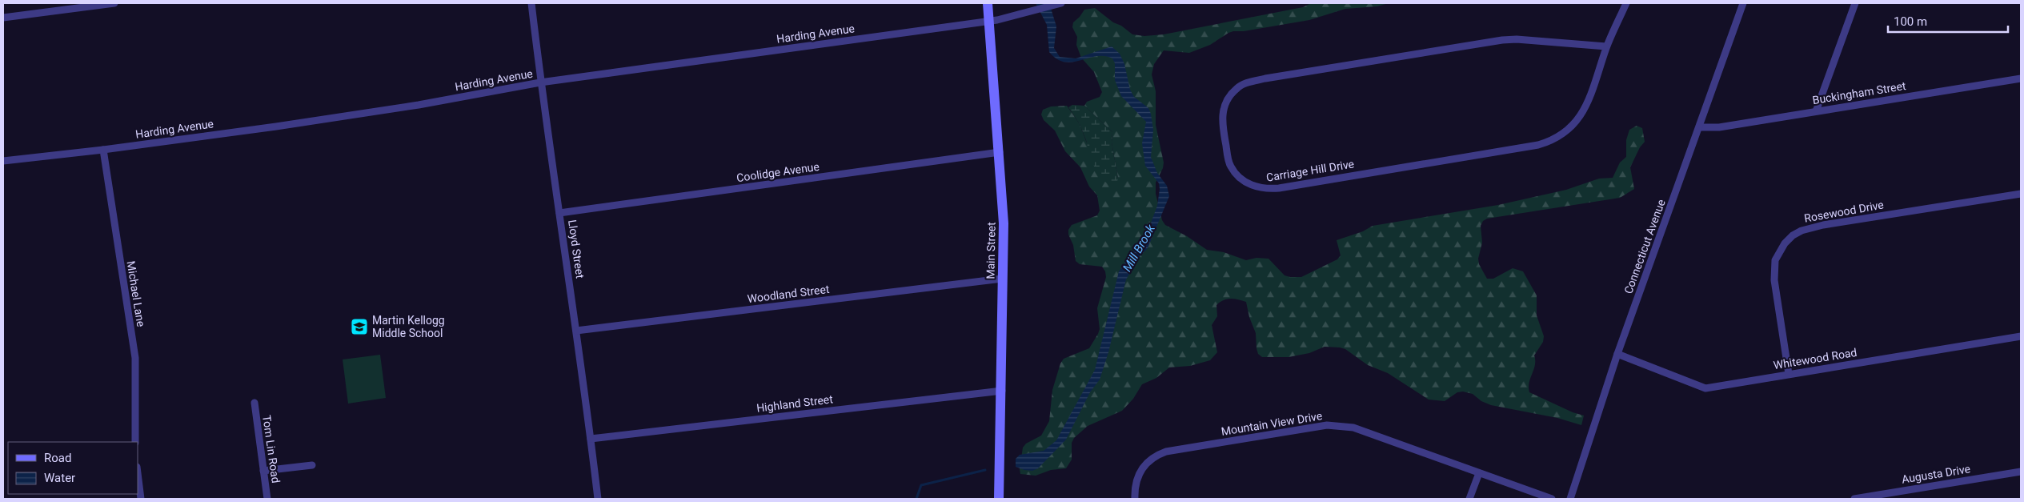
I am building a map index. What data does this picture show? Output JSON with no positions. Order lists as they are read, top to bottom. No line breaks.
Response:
{"streets":{"main road":["Main Street"],"street":["Harding Avenue","Buckingham Street","Carriage Hill Drive","Coolidge Avenue","Rosewood Drive","Connecticut Avenue","Lloyd Street","Michael Lane","Woodland Street","Whitewood Road","Highland Street","Mountain View Drive","Tom Lin Road","Augusta Drive"]},"crossings":[["Harding Avenue","Lloyd Street"],["Harding Avenue","Main Street"],["Harding Avenue","Michael Lane"],["Buckingham Street","Connecticut Avenue"],["Coolidge Avenue","Lloyd Street"],["Coolidge Avenue","Main Street"],["Rosewood Drive","Whitewood Road"],["Connecticut Avenue","Whitewood Road"],["Lloyd Street","Woodland Street"],["Lloyd Street","Highland Street"],["Main Street","Woodland Street"],["Main Street","Highland Street"]],"water":["Mill Brook"],"places":{"school or university":["Martin Kellogg Middle School"]},"legend":["Road","Water"],"scale_bar":"100 m"}
